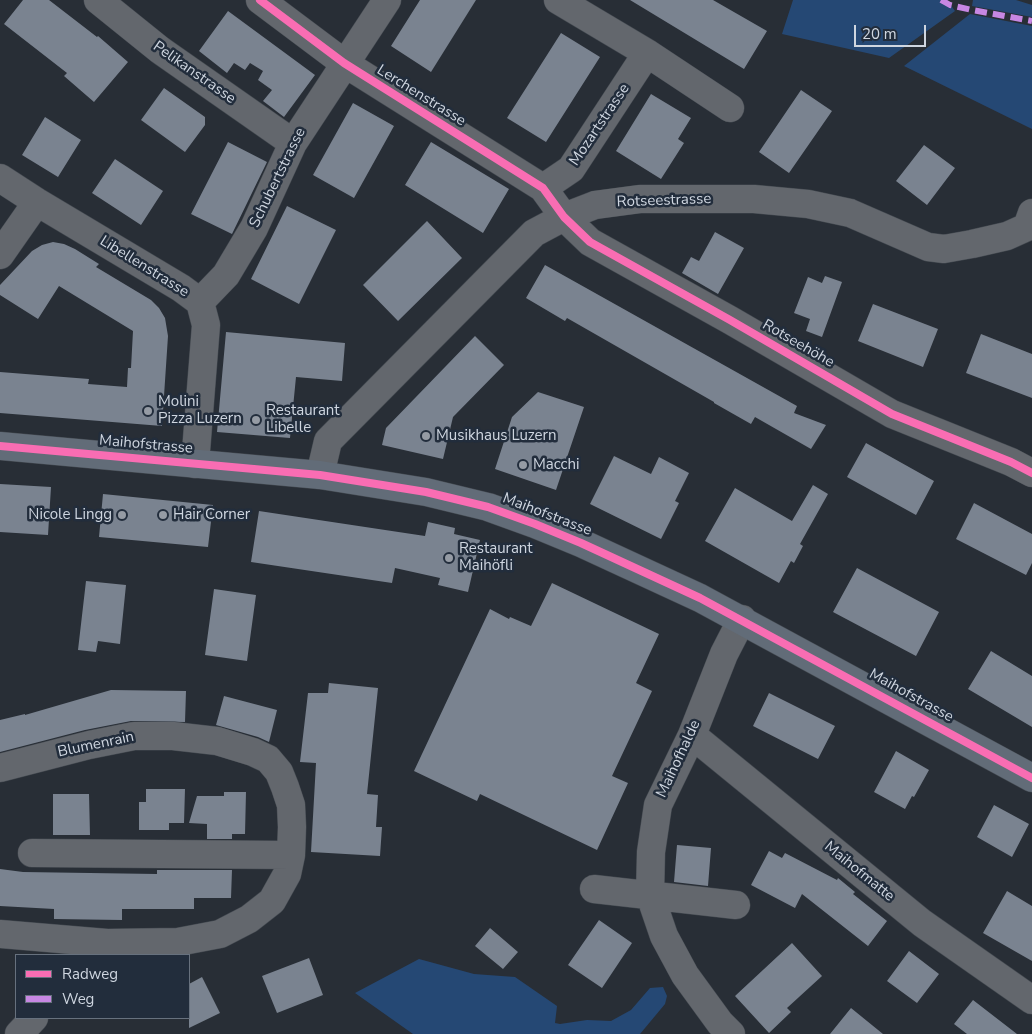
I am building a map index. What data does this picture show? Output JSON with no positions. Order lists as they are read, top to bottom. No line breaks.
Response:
{"streets":{"main road":["Maihofstrasse"],"street":["Pelikanstrasse","Lerchenstrasse","Mozartstrasse","Schubertstrasse","Rotseestrasse","Libellenstrasse","Rotseehöhe","Blumenrain","Maihofhalde","Maihofmatte"]},"crossings":[["Pelikanstrasse","Schubertstrasse"],["Lerchenstrasse","Mozartstrasse"],["Lerchenstrasse","Schubertstrasse"],["Lerchenstrasse","Rotseestrasse"],["Lerchenstrasse","Rotseehöhe"],["Schubertstrasse","Libellenstrasse"],["Rotseestrasse","Rotseehöhe"],["Rotseestrasse","Maihofstrasse"],["Libellenstrasse","Maihofstrasse"],["Maihofstrasse","Maihofhalde"],["Maihofhalde","Maihofmatte"]],"places":["Molini Pizza Luzern","Restaurant Libelle","Musikhaus Luzern","Macchi","Nicole Lingg","Hair Corner","Restaurant Maihöfli"],"legend":["Radweg","Weg"],"scale_bar":"20 m"}
